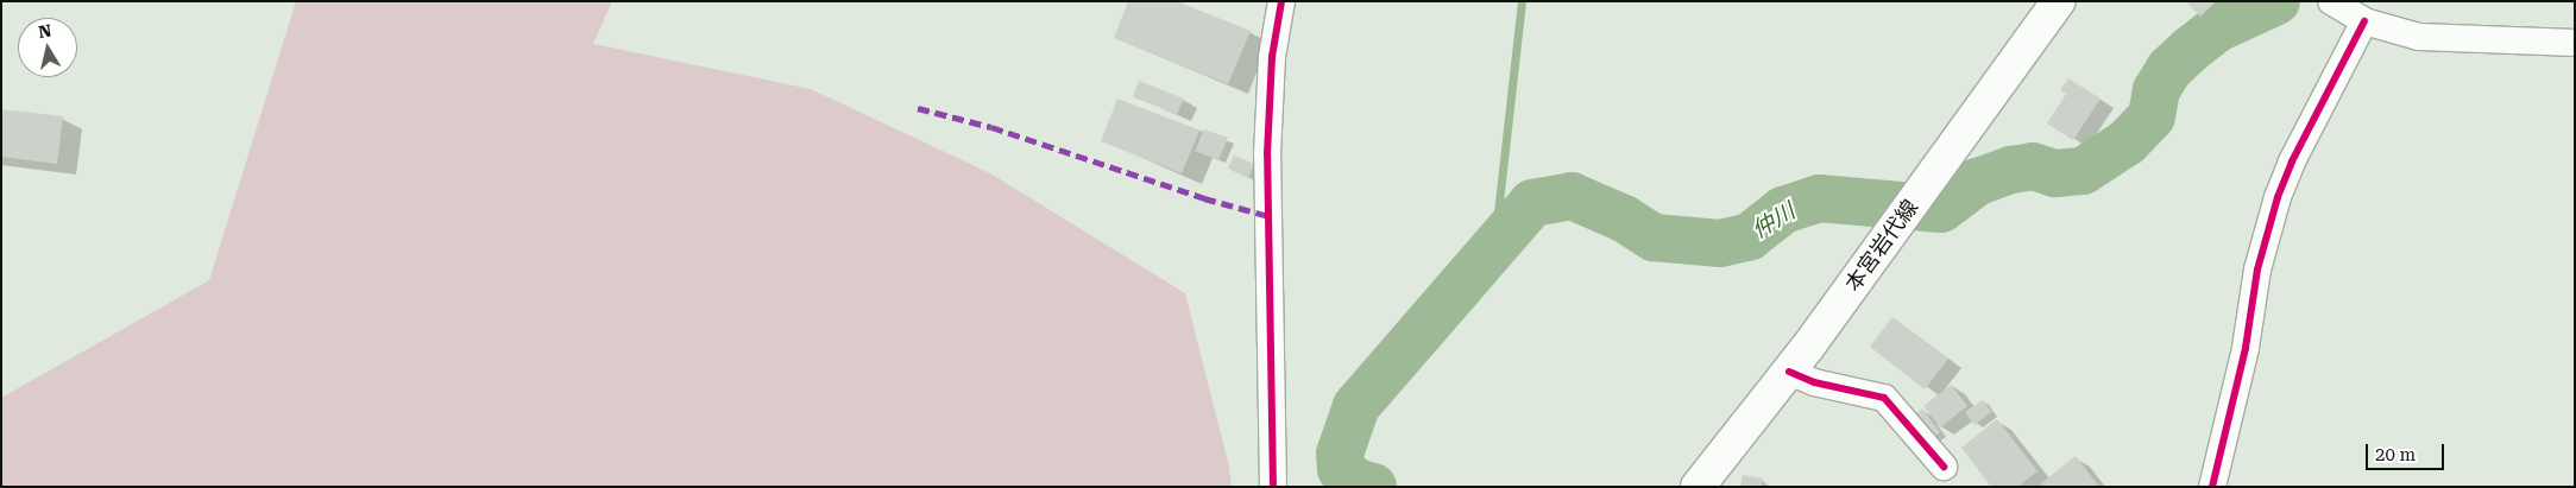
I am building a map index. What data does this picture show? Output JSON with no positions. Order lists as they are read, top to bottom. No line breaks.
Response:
{"streets":{"main road":["本宮岩代線"]},"water":["仲川"],"scale_bar":"20 m","north":"top"}
